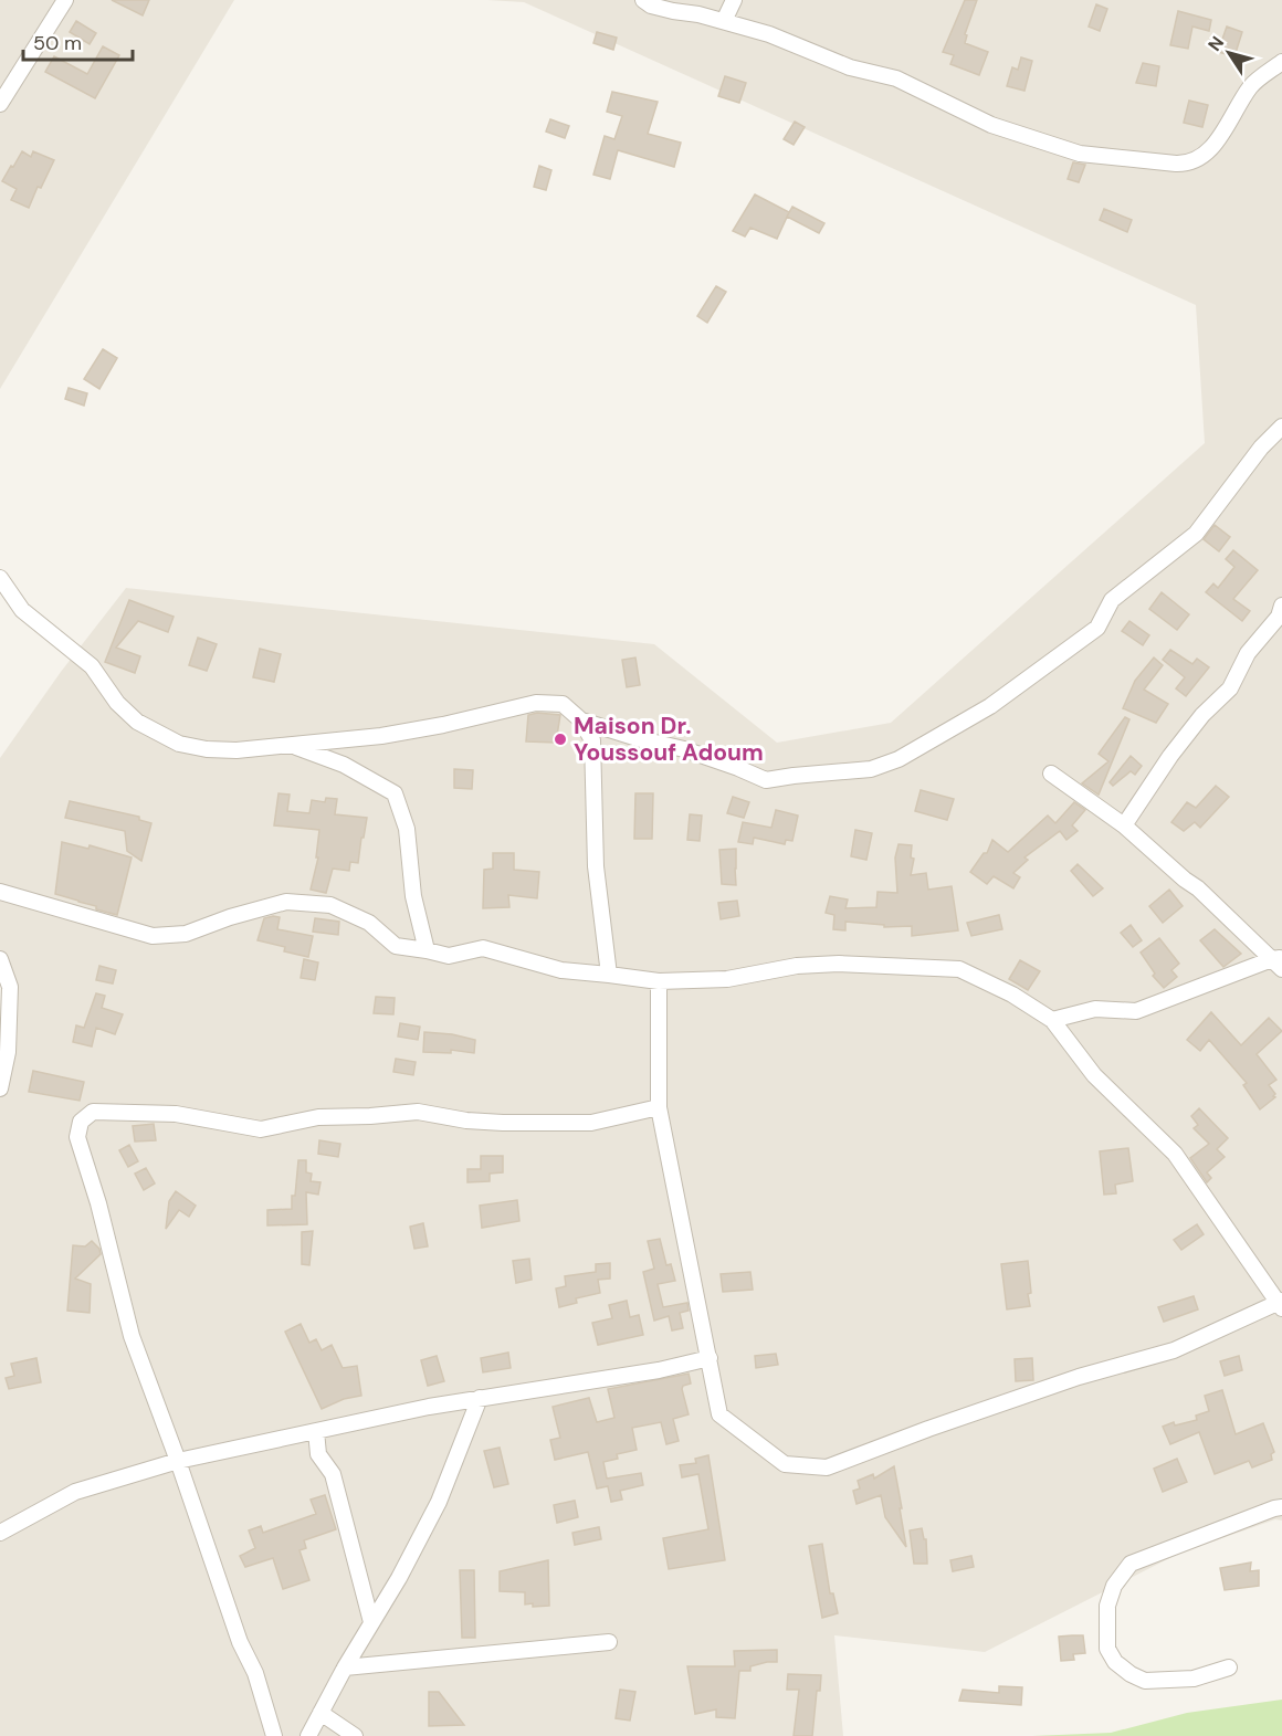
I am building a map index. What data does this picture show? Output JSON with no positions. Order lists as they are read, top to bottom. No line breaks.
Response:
{"places":["Maison Dr. Youssouf Adoum"],"scale_bar":"50 m","north":"top left"}
